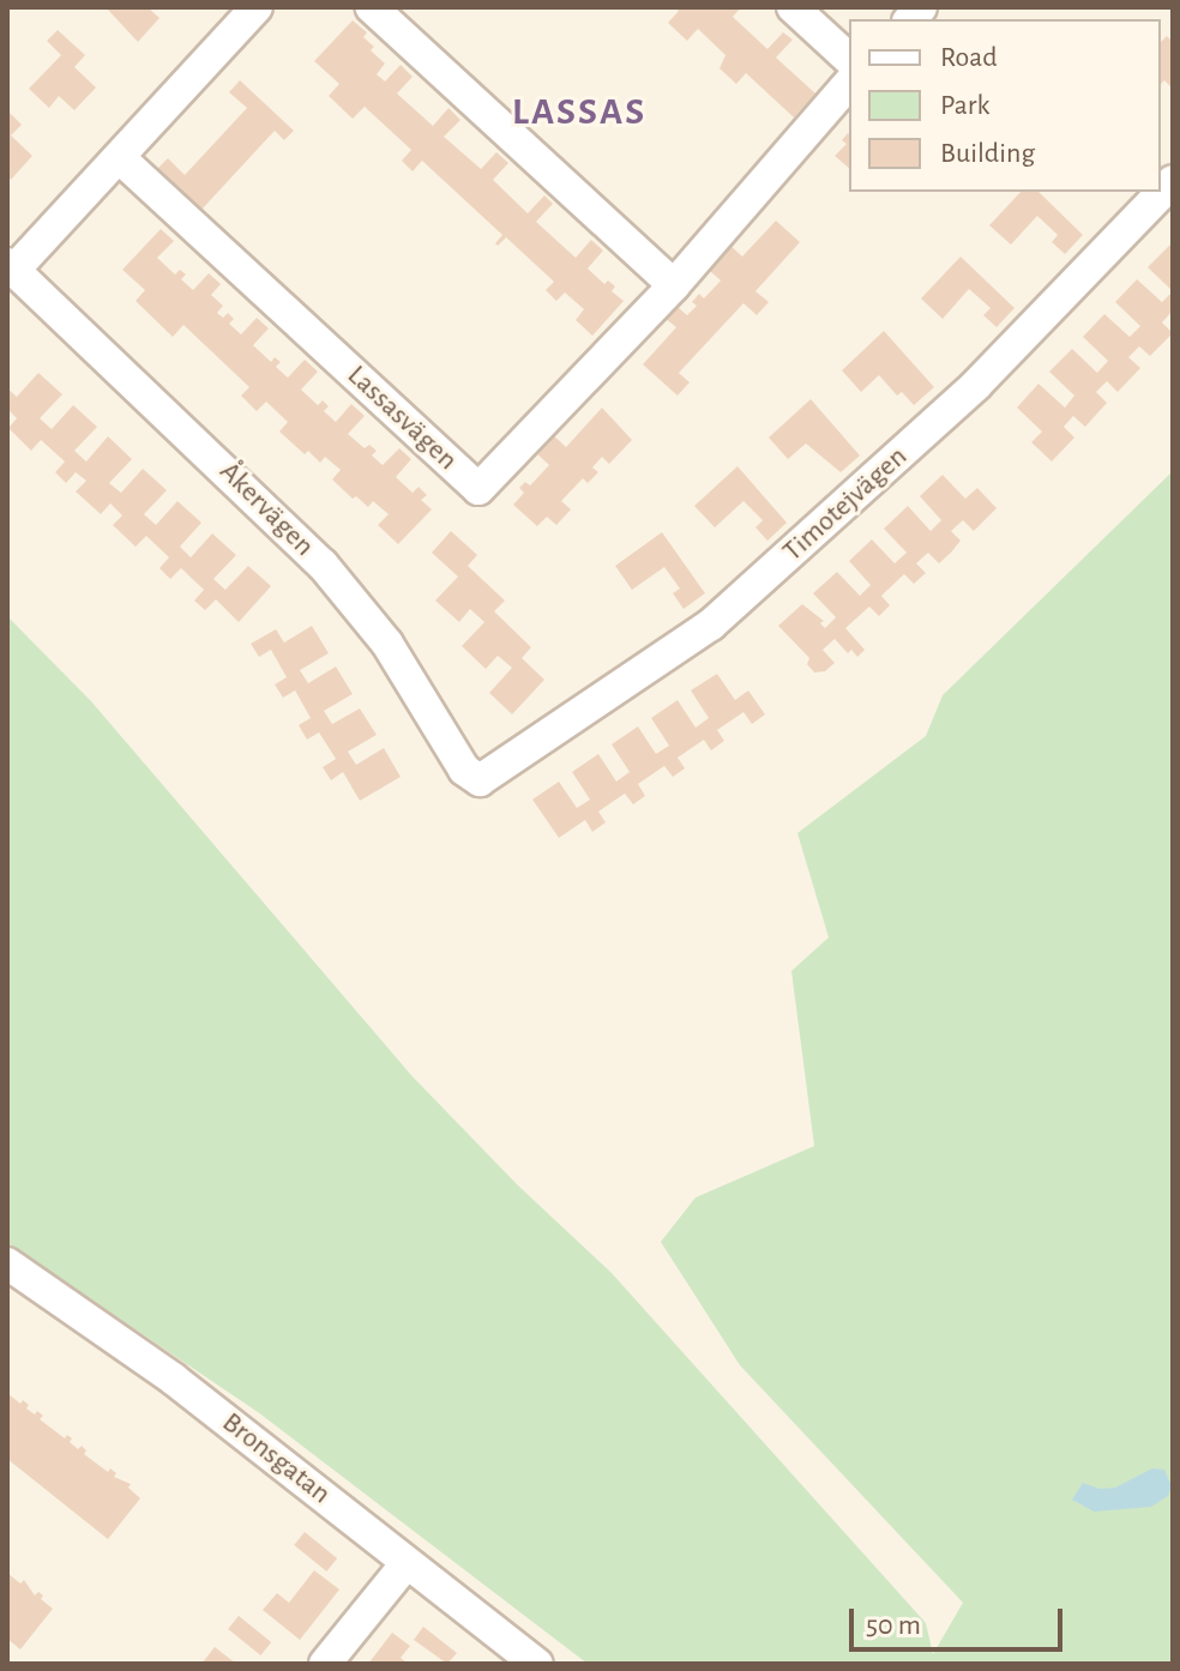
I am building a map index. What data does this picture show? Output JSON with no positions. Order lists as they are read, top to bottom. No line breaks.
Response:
{"streets":{"street":["Lassasvägen","Timotejvägen","Åkervägen","Bronsgatan"]},"crossings":[["Timotejvägen","Åkervägen"]],"districts":["LASSAS"],"legend":["Road","Park","Building"],"scale_bar":"50 m"}
